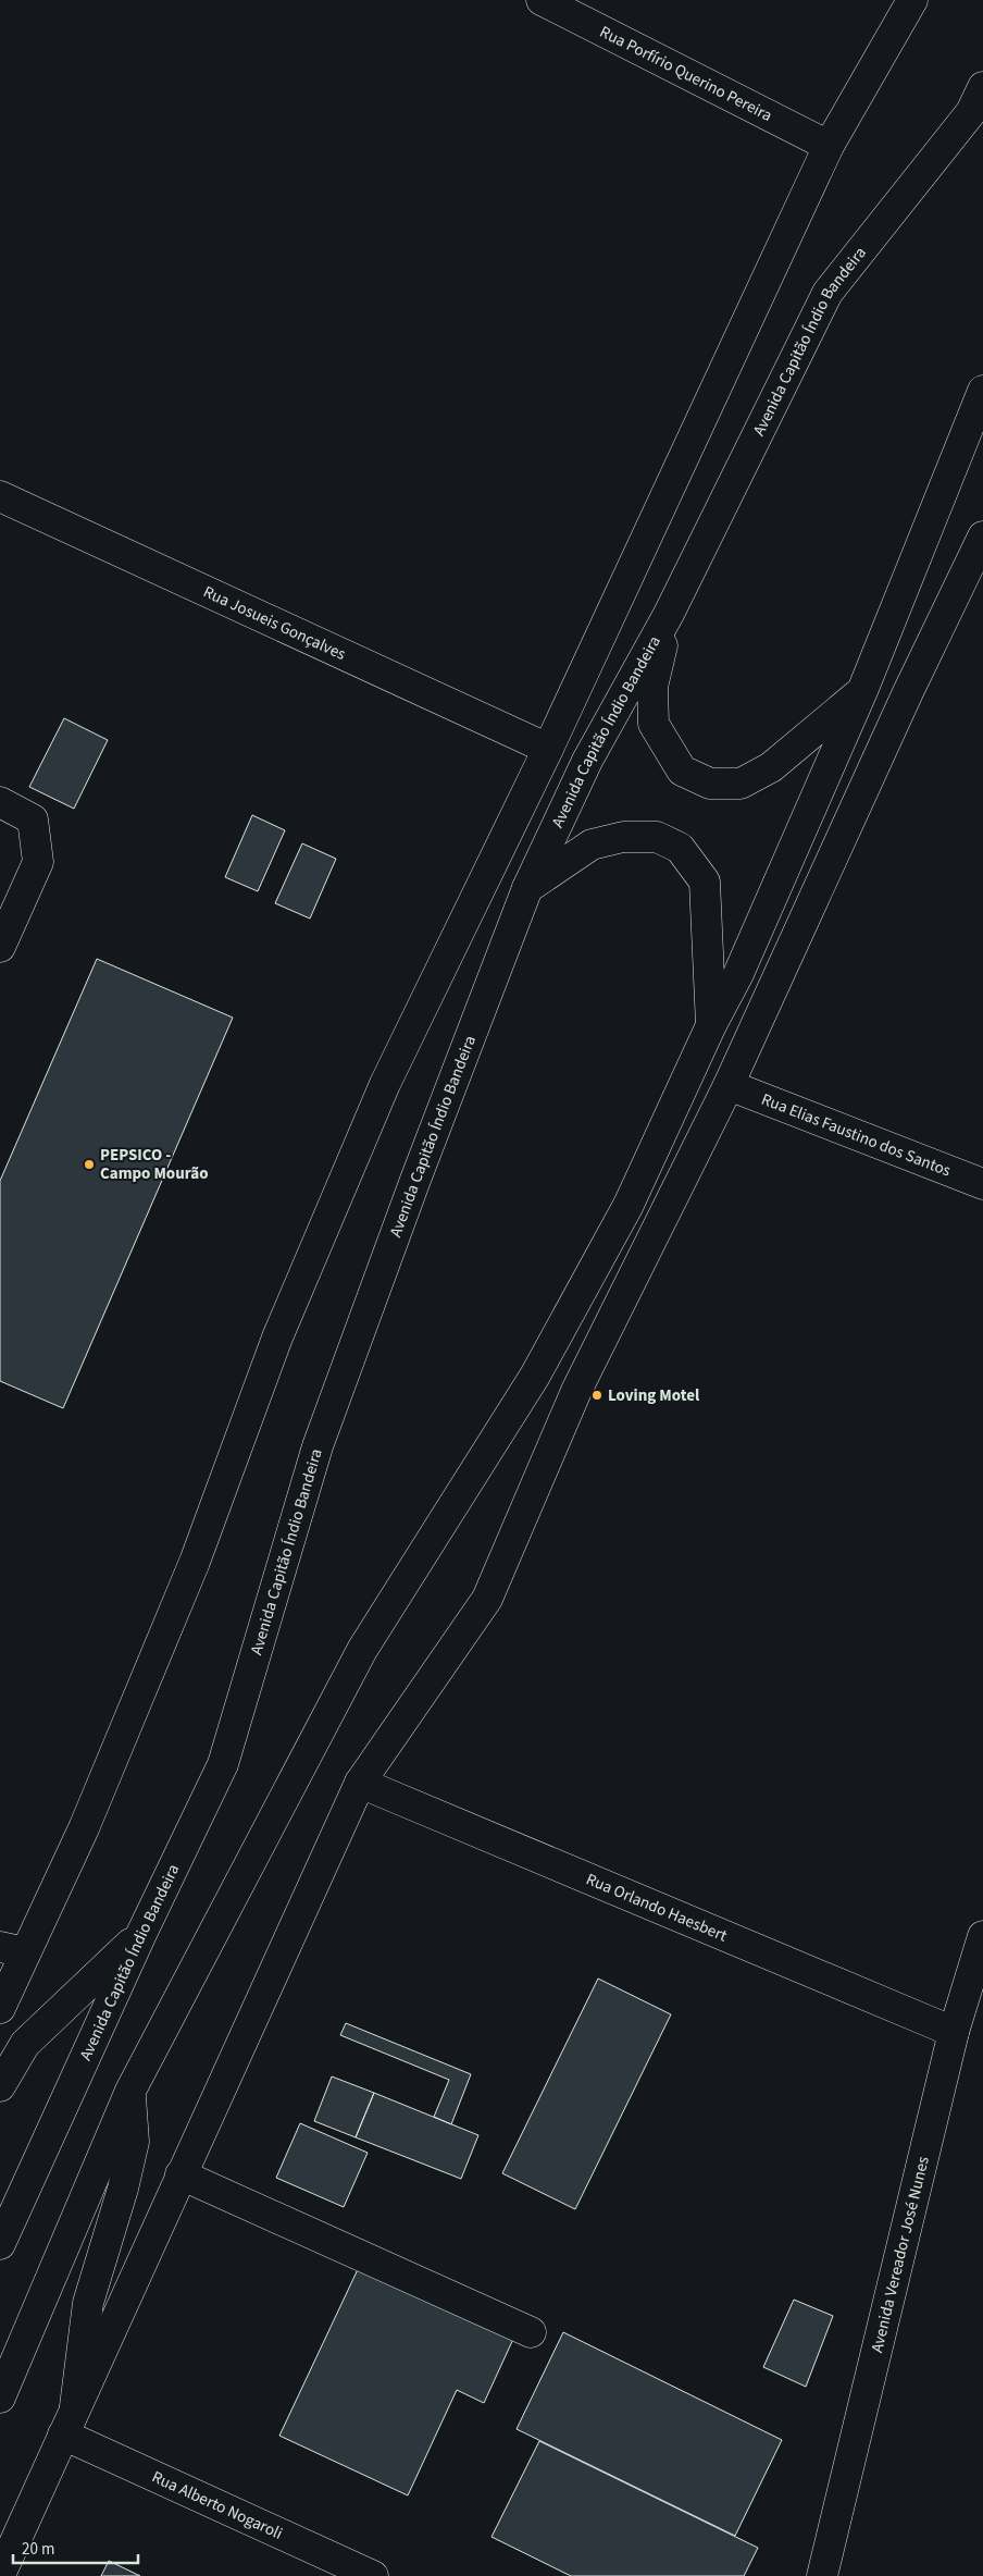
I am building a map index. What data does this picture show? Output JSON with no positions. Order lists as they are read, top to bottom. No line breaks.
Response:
{"streets":{"street":["Rua Porfírio Querino Pereira","Avenida Capitão Índio Bandeira","Rua Josueis Gonçalves","Rua Elias Faustino dos Santos","Rua Orlando Haesbert","Avenida Vereador José Nunes","Rua Alberto Nogaroli"]},"crossings":[["Rua Orlando Haesbert","Avenida Vereador José Nunes"]],"places":["PEPSICO - Campo Mourão","Loving Motel"],"scale_bar":"20 m"}
